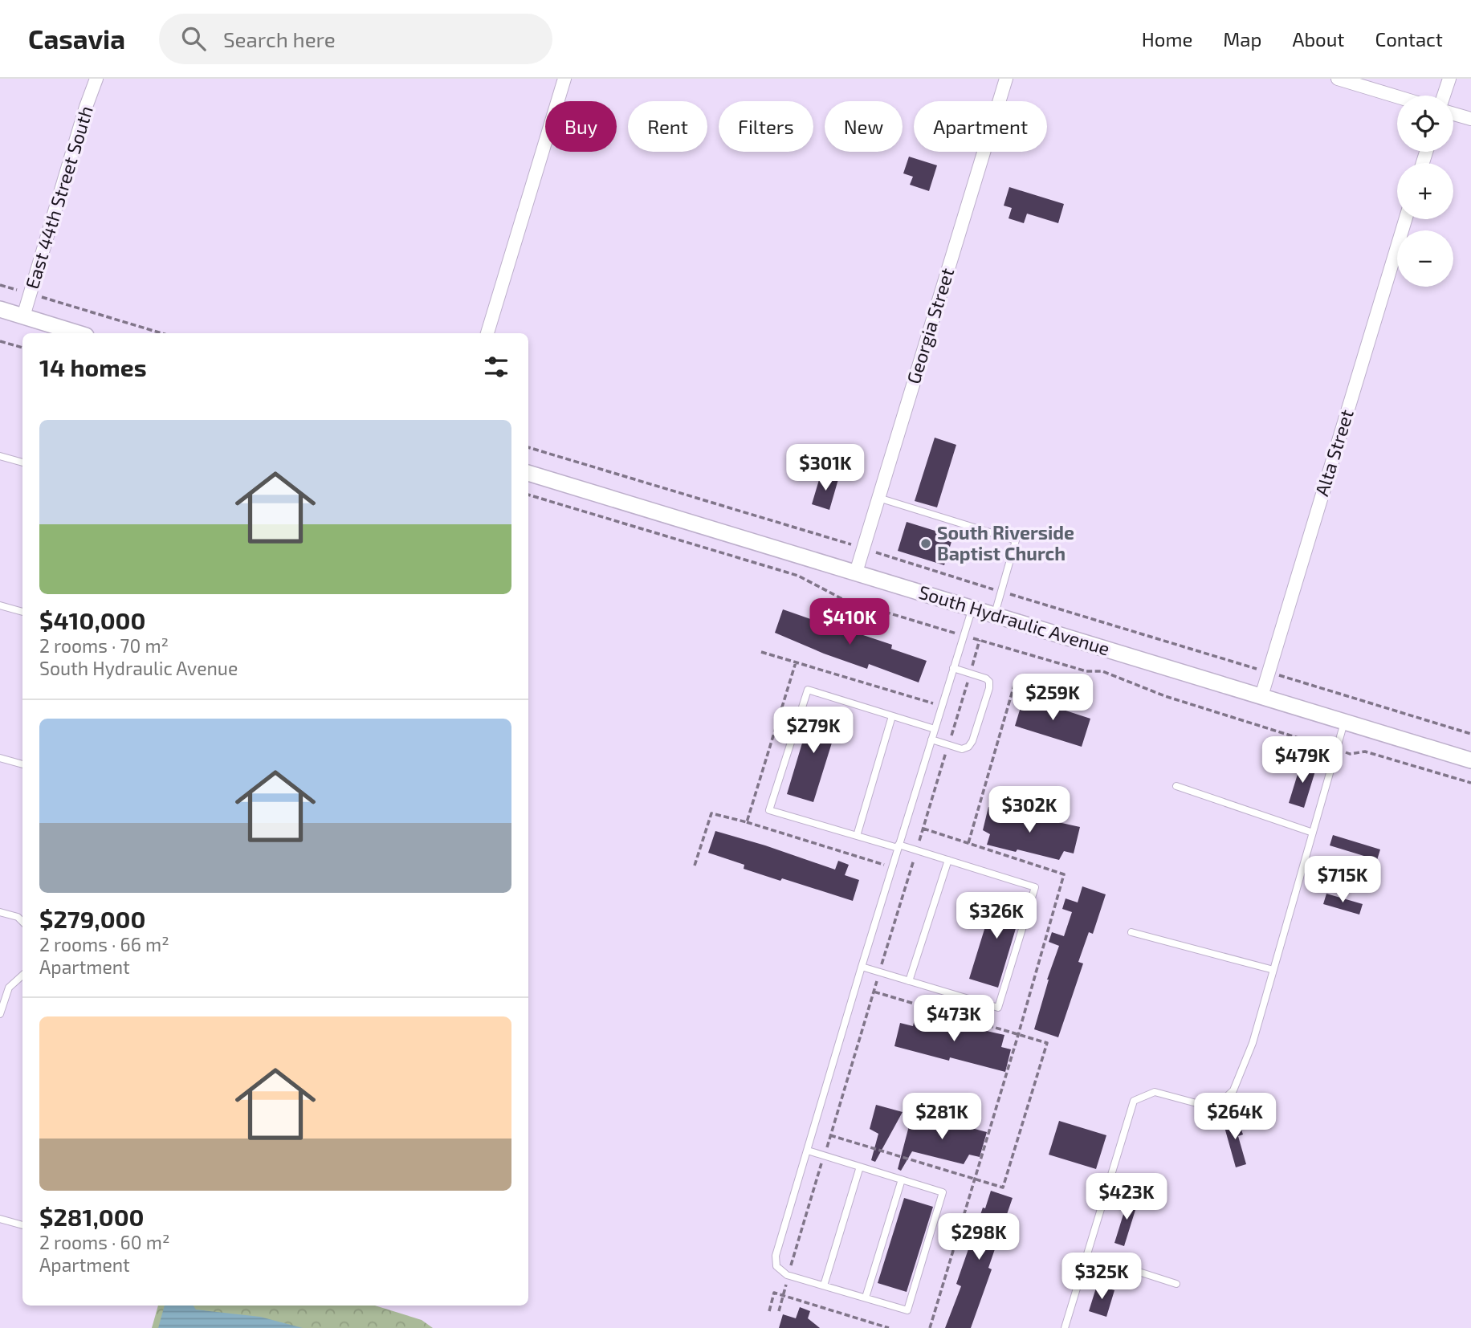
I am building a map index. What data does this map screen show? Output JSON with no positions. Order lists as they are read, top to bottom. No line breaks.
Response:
{"streets":{"street":["East 44th Street South","Georgia Street","Alta Street","South Hydraulic Avenue"]},"crossings":[["Georgia Street","South Hydraulic Avenue"],["Alta Street","South Hydraulic Avenue"]],"places":["South Riverside Baptist Church"],"page":{"header":"Casavia","search":"Search here","nav":["Home","Map","About","Contact"],"map_buttons":["+","−"],"chip":["Buy","Rent","Filters","New","Apartment"],"heading":"14 homes","list":[{"name":"$410,000","note":"2 rooms · 70 m² · South Hydraulic Avenue"},{"name":"$279,000","note":"2 rooms · 66 m² · Apartment"},{"name":"$281,000","note":"2 rooms · 60 m² · Apartment"}],"price":["$301K","$410K","$259K","$279K","$479K","$302K","$715K","$326K","$473K","$281K","$264K","$423K","$298K","$325K"]}}
